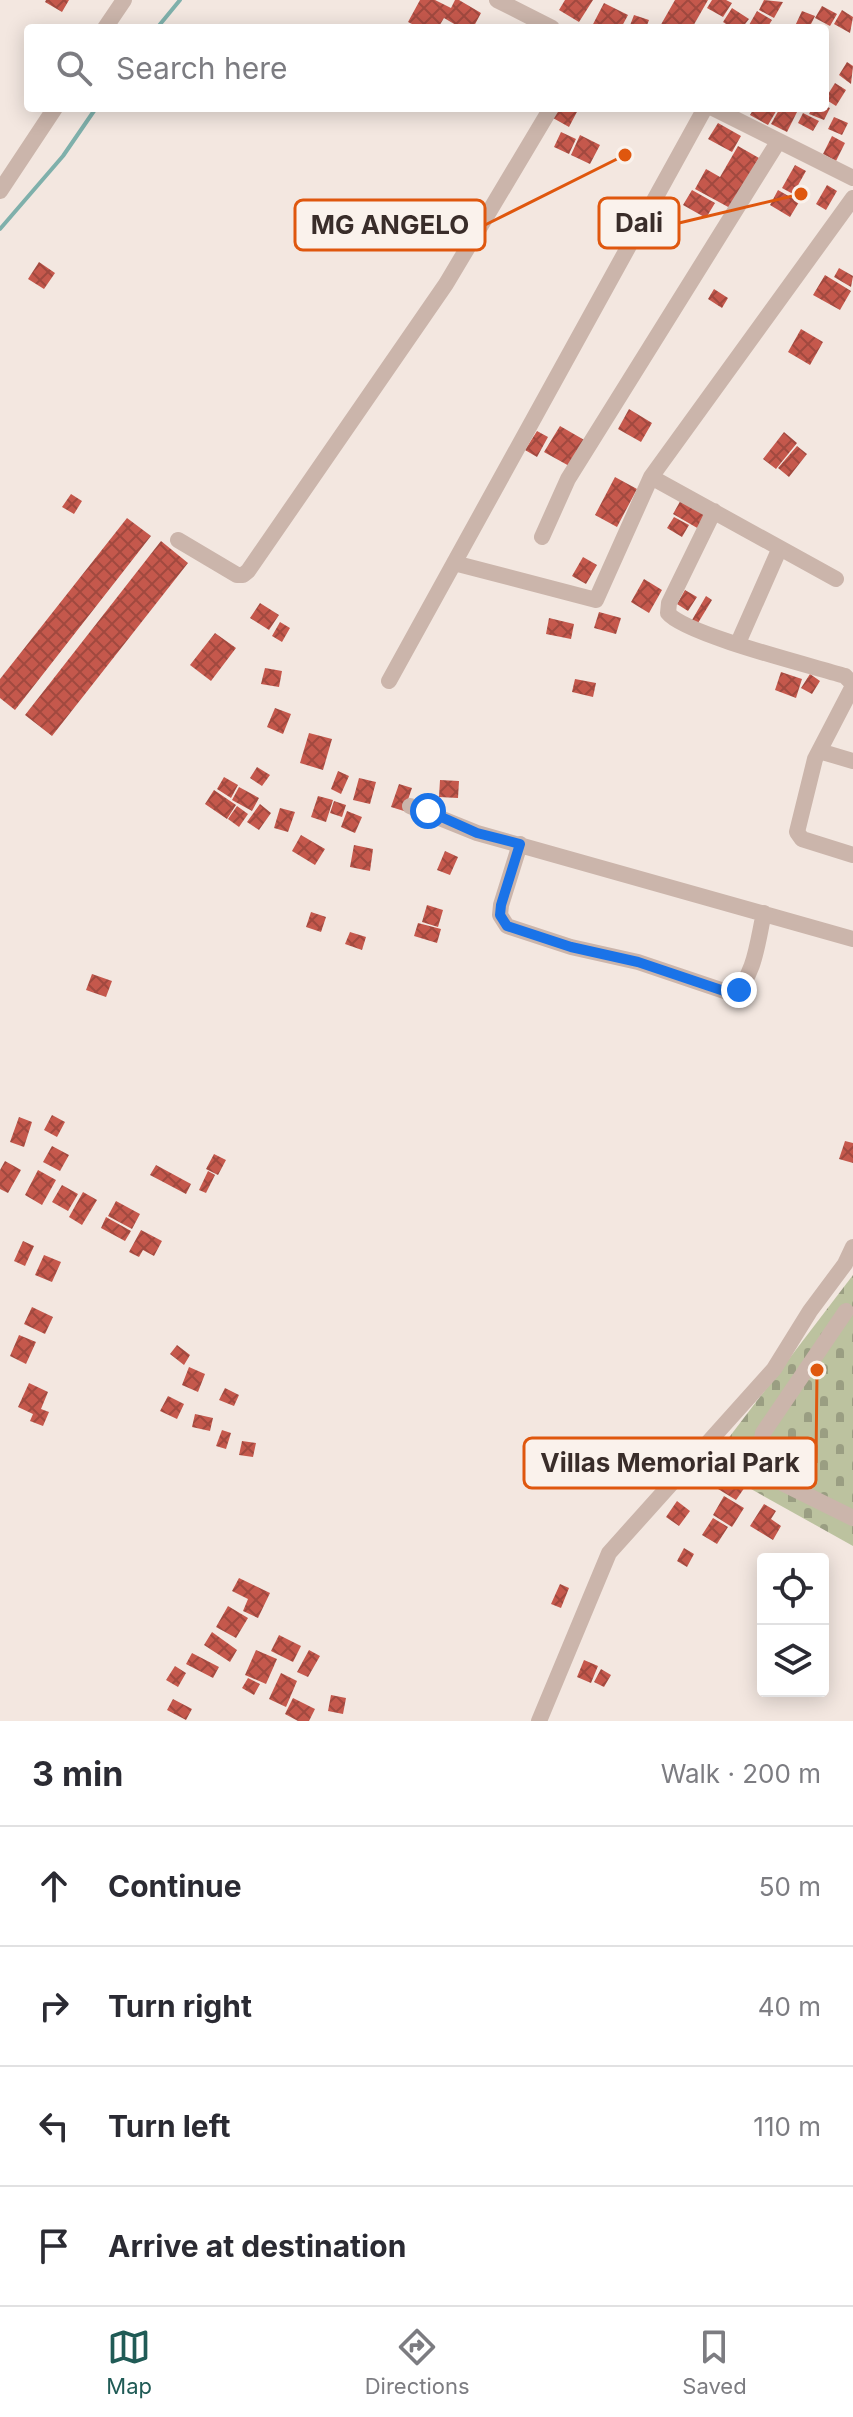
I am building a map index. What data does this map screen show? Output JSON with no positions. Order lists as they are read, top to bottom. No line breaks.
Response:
{"places":["MG ANGELO","Dali","Villas Memorial Park"],"page":{"search":"Search here","heading":["3 min","Walk · 200 m"],"list":[["Continue","50 m"],["Turn right","40 m"],["Turn left","110 m"],"Arrive at destination"],"nav":["Map","Directions","Saved"]}}
